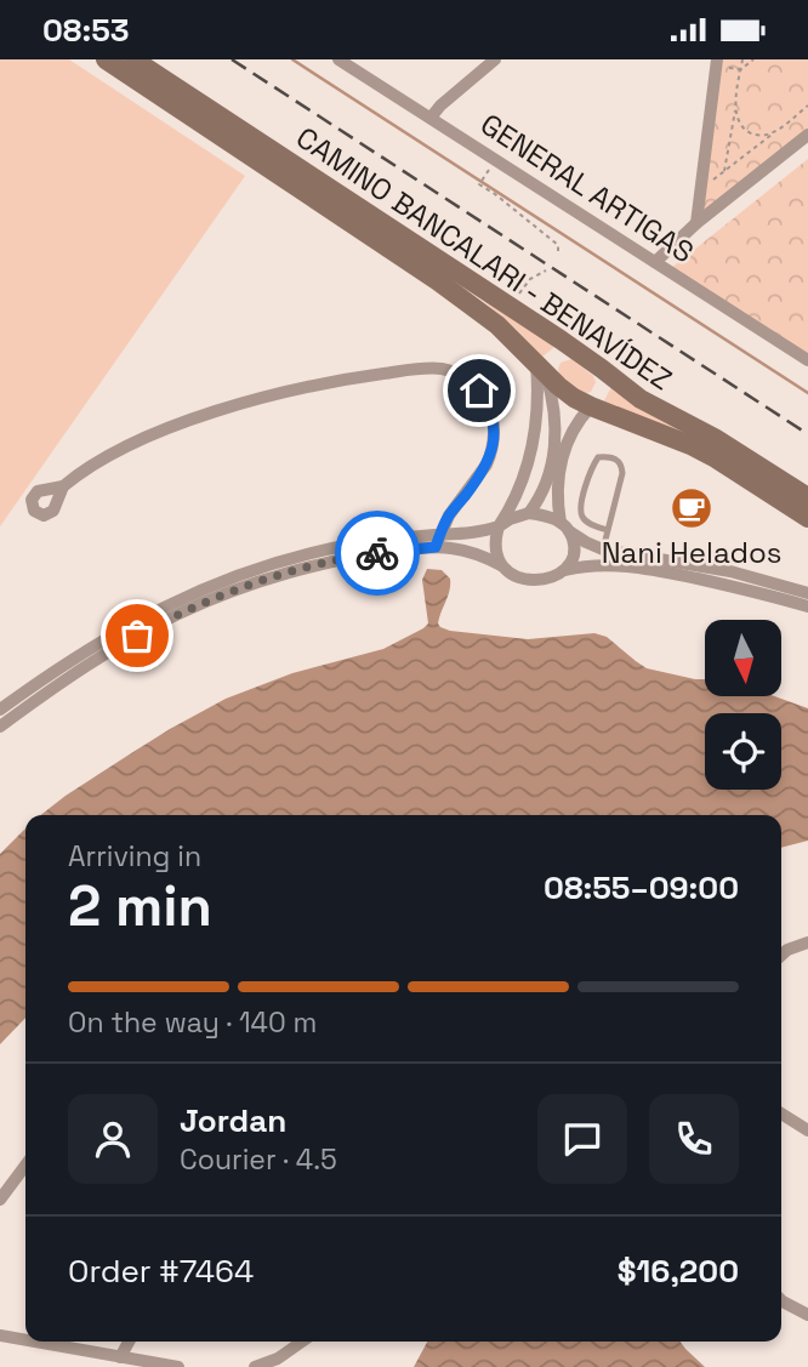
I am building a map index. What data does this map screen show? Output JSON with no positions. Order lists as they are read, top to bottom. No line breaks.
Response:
{"streets":{"main road":["CAMINO BANCALARI - BENAVÍDEZ"],"street":["GENERAL ARTIGAS"]},"places":{"cafe":["Nani Helados"]},"north":"bottom","page":{"status":"08:53","heading":["2 min","Arriving in","08:55–09:00"],"panel":["Jordan","Courier · 4.5","Order #7464","$16,200"],"bar":"On the way · 140 m"}}
